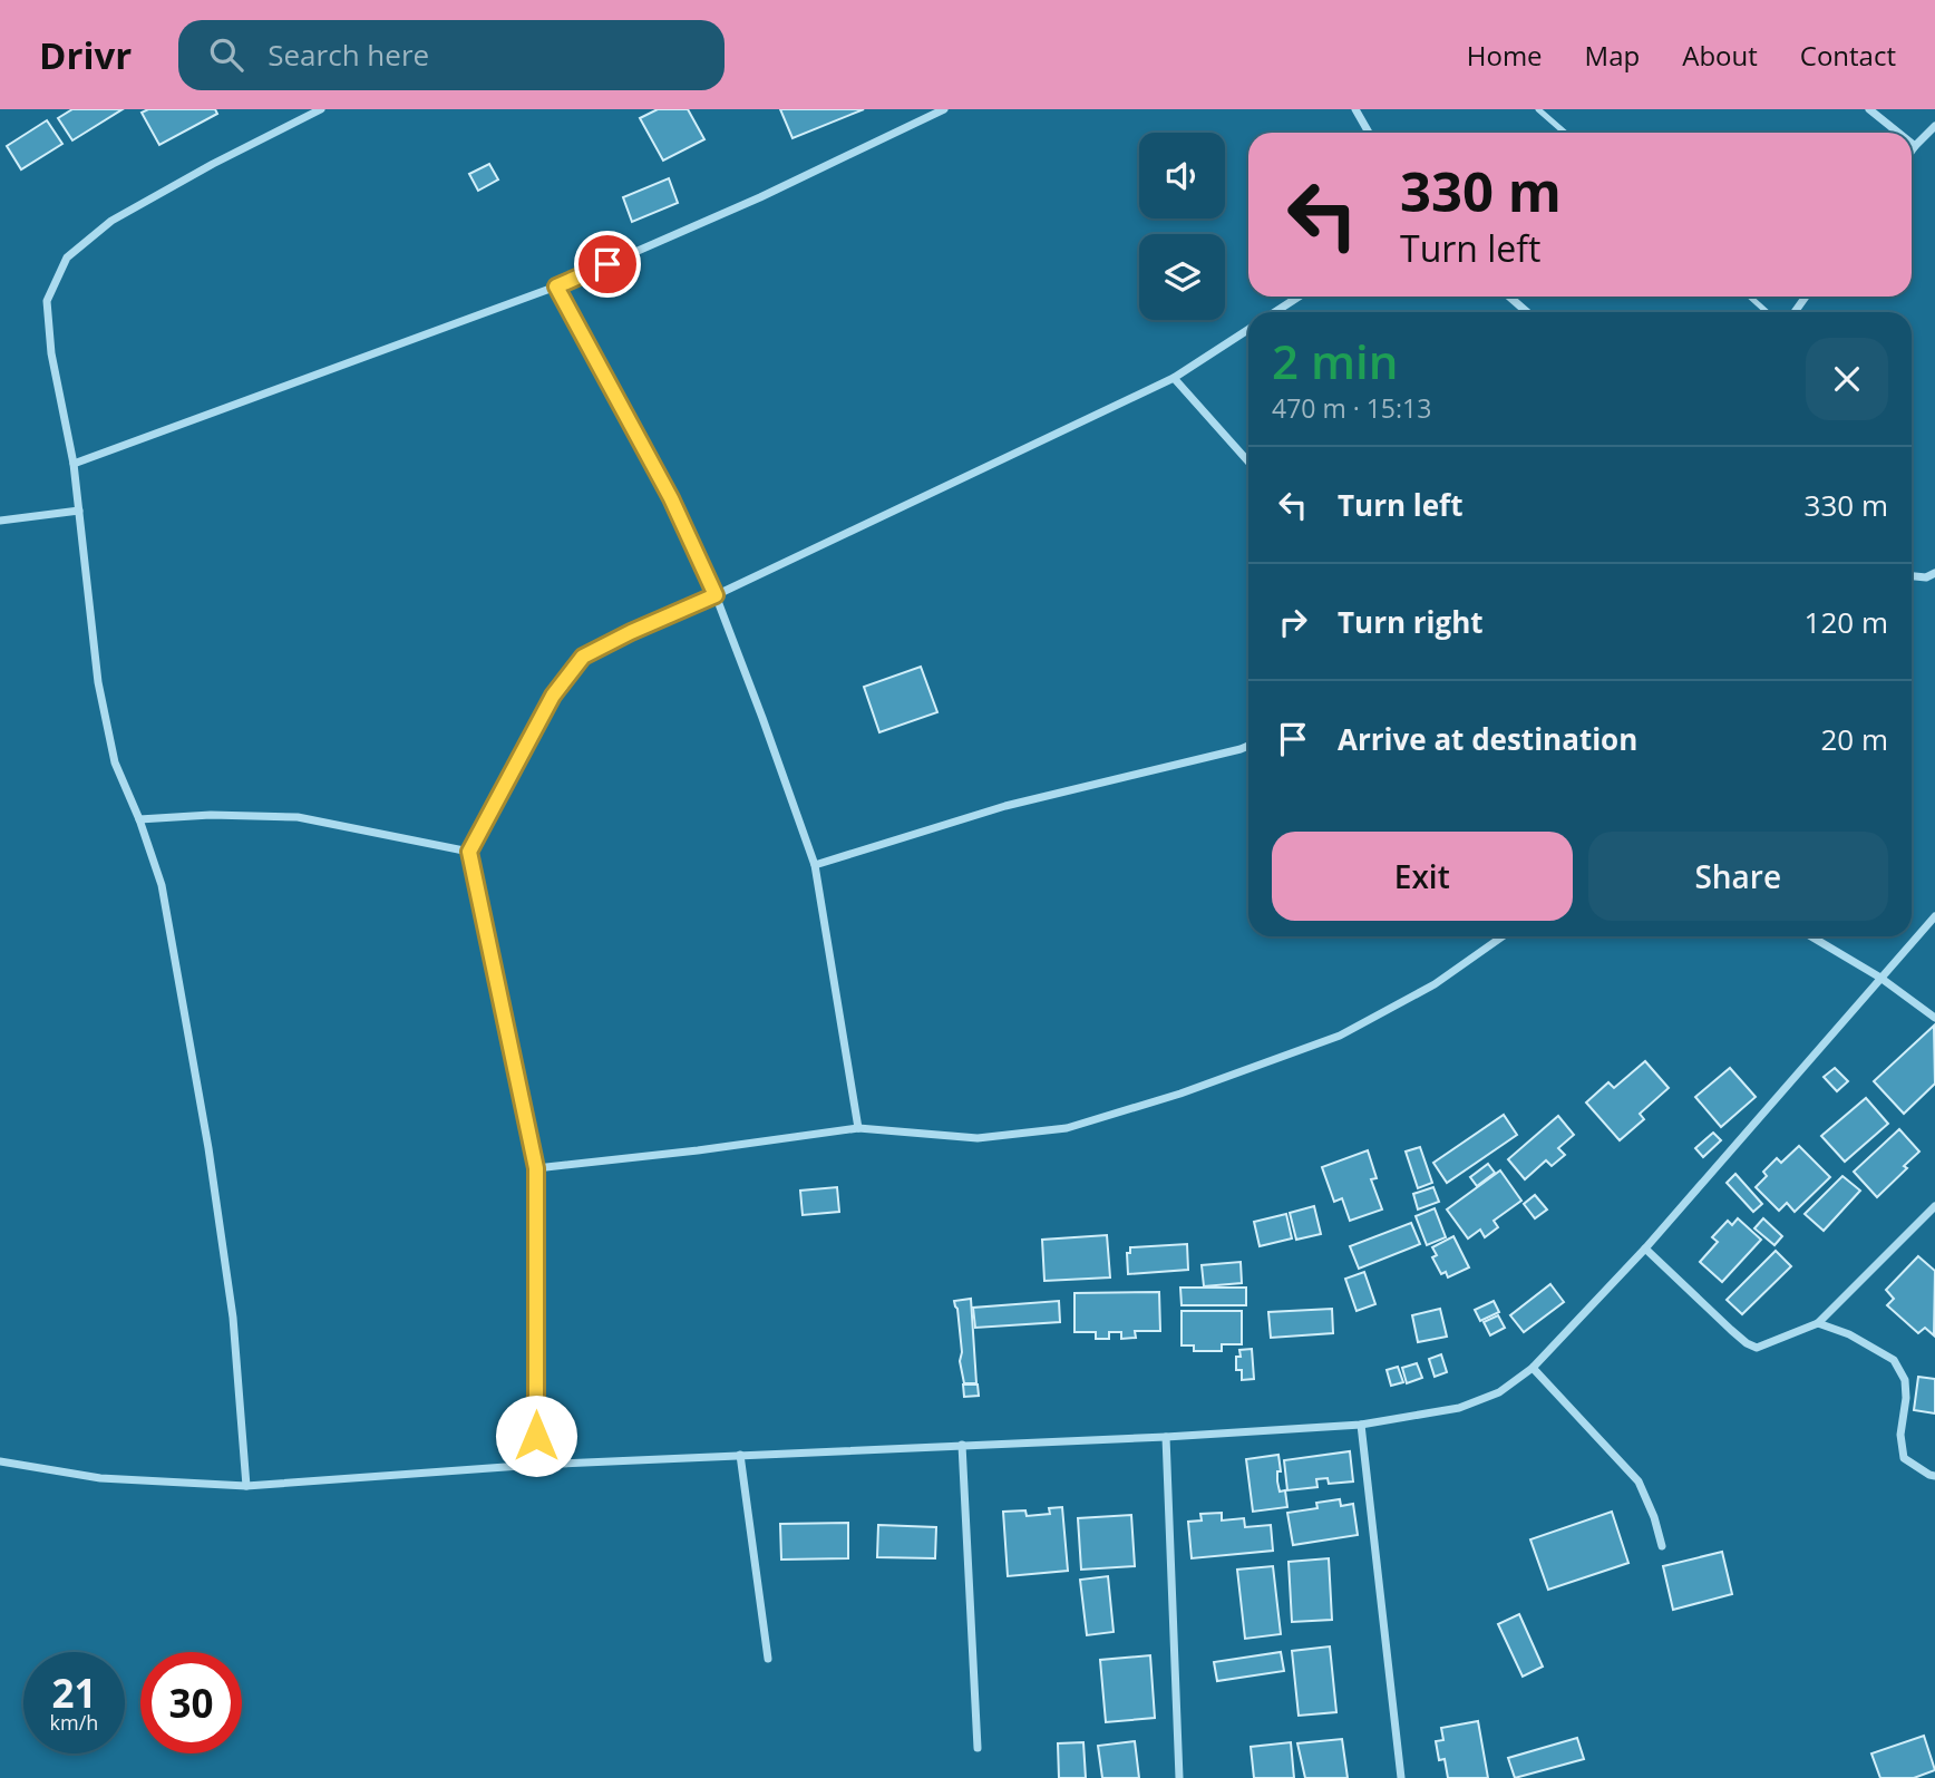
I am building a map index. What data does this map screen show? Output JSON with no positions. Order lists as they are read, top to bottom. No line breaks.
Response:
{"page":{"header":"Drivr","search":"Search here","nav":["Home","Map","About","Contact"],"turn":["330 m","Turn left"],"heading":["2 min","470 m · 15:13"],"list":[{"name":"Turn left","value":"330 m"},{"name":"Turn right","value":"120 m"},{"name":"Arrive at destination","value":"20 m"}],"buttons":["Exit","Share"],"speed":"21 km/h","limit":"30"}}
